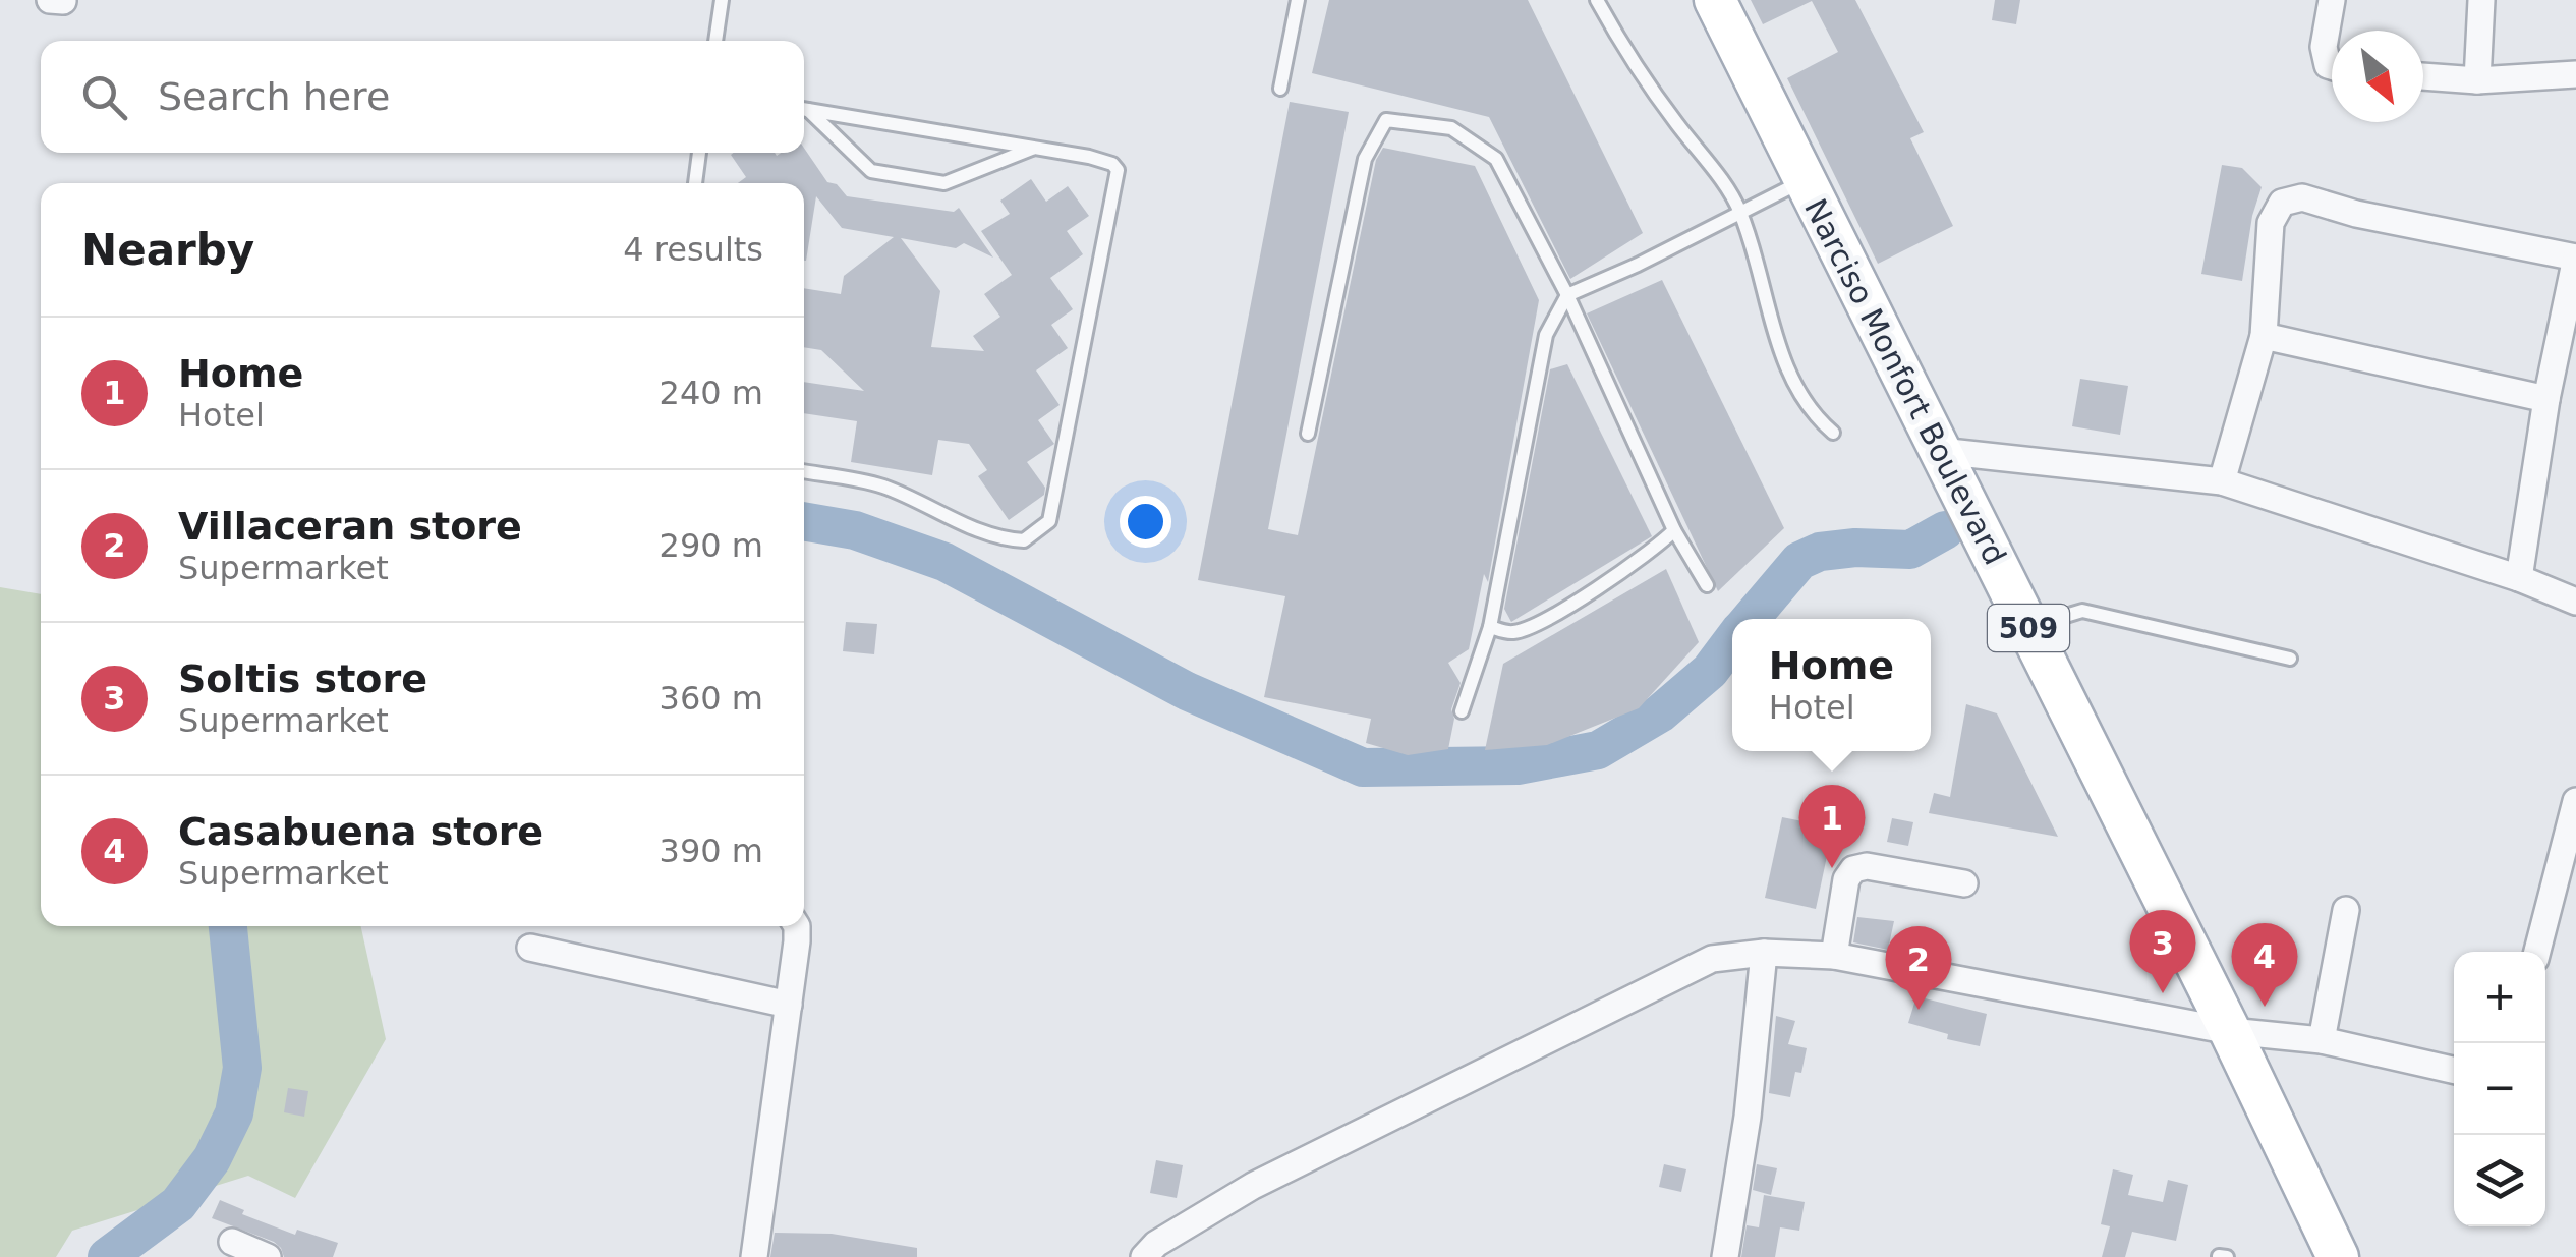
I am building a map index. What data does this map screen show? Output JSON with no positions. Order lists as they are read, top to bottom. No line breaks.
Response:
{"streets":{"main road":["Narciso Monfort Boulevard","509"]},"north":"bottom right","page":{"search":"Search here","heading":["Nearby","4 results"],"list":[{"mark":"1","name":"Home","note":"Hotel","value":"240 m"},{"mark":"2","name":"Villaceran store","note":"Supermarket","value":"290 m"},{"mark":"3","name":"Soltis store","note":"Supermarket","value":"360 m"},{"mark":"4","name":"Casabuena store","note":"Supermarket","value":"390 m"}],"popup":["Home","Hotel"],"pins":["1","3","4","2"],"map_buttons":["+","−"]}}
